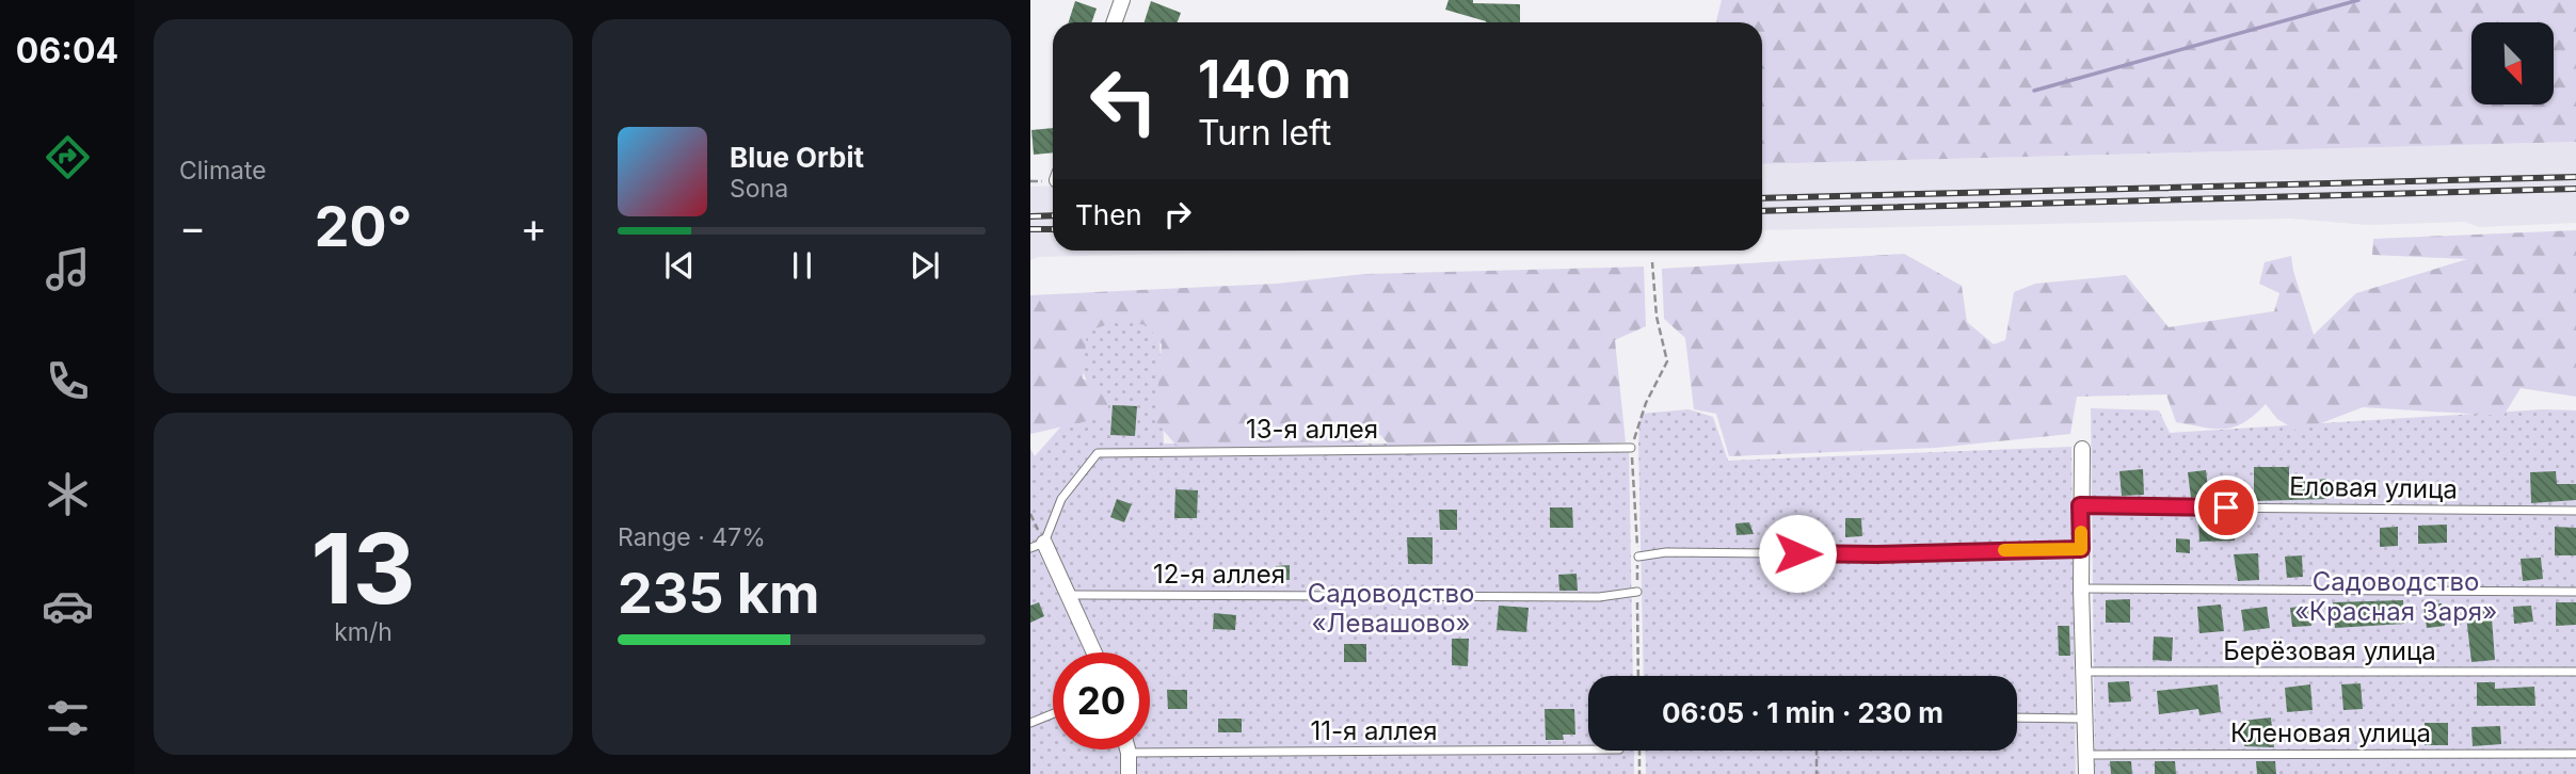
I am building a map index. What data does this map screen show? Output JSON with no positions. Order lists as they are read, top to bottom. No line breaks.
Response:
{"streets":{"lane":["13-я аллея","Еловая улица","12-я аллея","Берёзовая улица","11-я аллея","Кленовая улица"]},"parks":["Садоводство «Красная Заря»","Садоводство «Левашово»"],"north":"bottom right","page":{"tabs":"06:04","tile":["Climate",["13","km/h"],["Range · 47%","235 km"]],"turn":["140 m","Turn left"],"song":["Blue Orbit","Sona"],"then":"Then","heat":["−","20°","+"],"limit":"20","trip":"06:05 · 1 min · 230 m"}}
